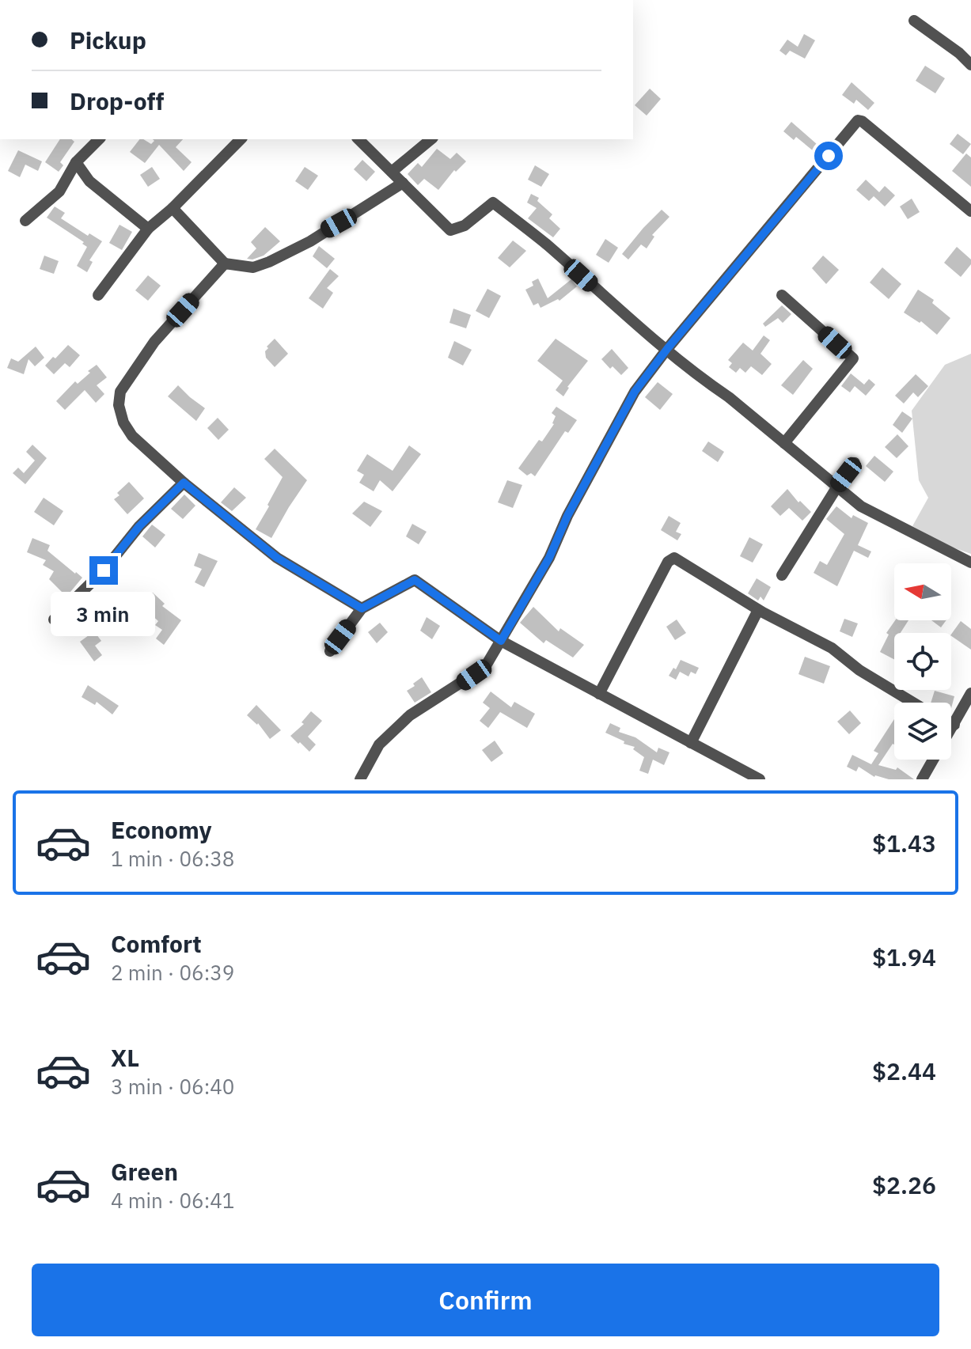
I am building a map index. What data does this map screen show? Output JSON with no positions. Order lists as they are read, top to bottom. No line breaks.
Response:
{"north":"left","page":{"banner":["Pickup","Drop-off"],"bubble":"3 min","list":[{"name":"Economy","note":"1 min · 06:38","value":"$1.43"},{"name":"Comfort","note":"2 min · 06:39","value":"$1.94"},{"name":"XL","note":"3 min · 06:40","value":"$2.44"},{"name":"Green","note":"4 min · 06:41","value":"$2.26"}],"buttons":"Confirm"}}
